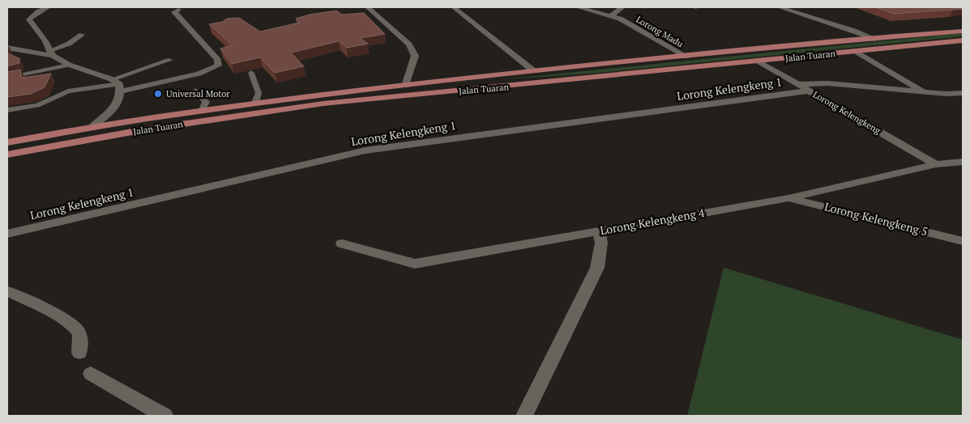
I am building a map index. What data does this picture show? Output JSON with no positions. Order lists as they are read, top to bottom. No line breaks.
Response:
{"streets":{"main road":["Jalan Tuaran"],"street":["Lorong Madu","Lorong Kelengkeng 1","Lorong Kelengkeng","Lorong Kelengkeng 5","Lorong Kelengkeng 4"]},"crossings":[["Lorong Madu","Jalan Tuaran"],["Jalan Tuaran","Lorong Kelengkeng"],["Lorong Kelengkeng 1","Lorong Kelengkeng"],["Lorong Kelengkeng","Lorong Kelengkeng 4"],["Lorong Kelengkeng 5","Lorong Kelengkeng 4"]],"places":["Universal Motor"]}
